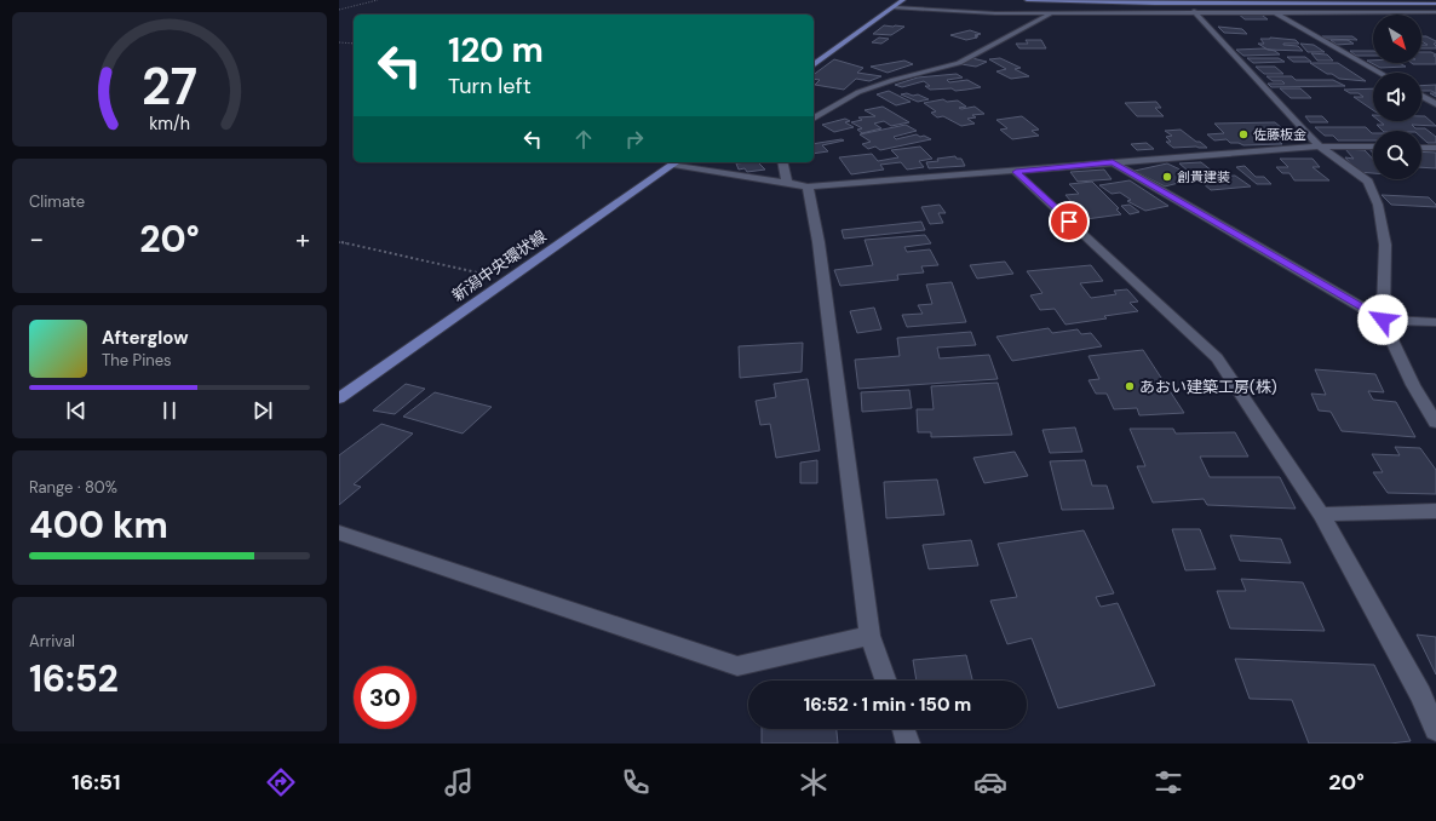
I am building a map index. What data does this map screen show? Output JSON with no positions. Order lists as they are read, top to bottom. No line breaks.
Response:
{"streets":{"main road":["新潟中央環状線"]},"places":["佐藤板金","創貴建装","あおい建築工房(株)"],"north":"bottom right","page":{"turn":["120 m","Turn left"],"tile":["Climate",["Range · 80%","400 km"],["Arrival","16:52"]],"heat":["−","20°","+"],"song":["Afterglow","The Pines"],"limit":"30","trip":"16:52 · 1 min · 150 m","tabs":["16:51","20°"],"gauge":["27","km/h"]}}
